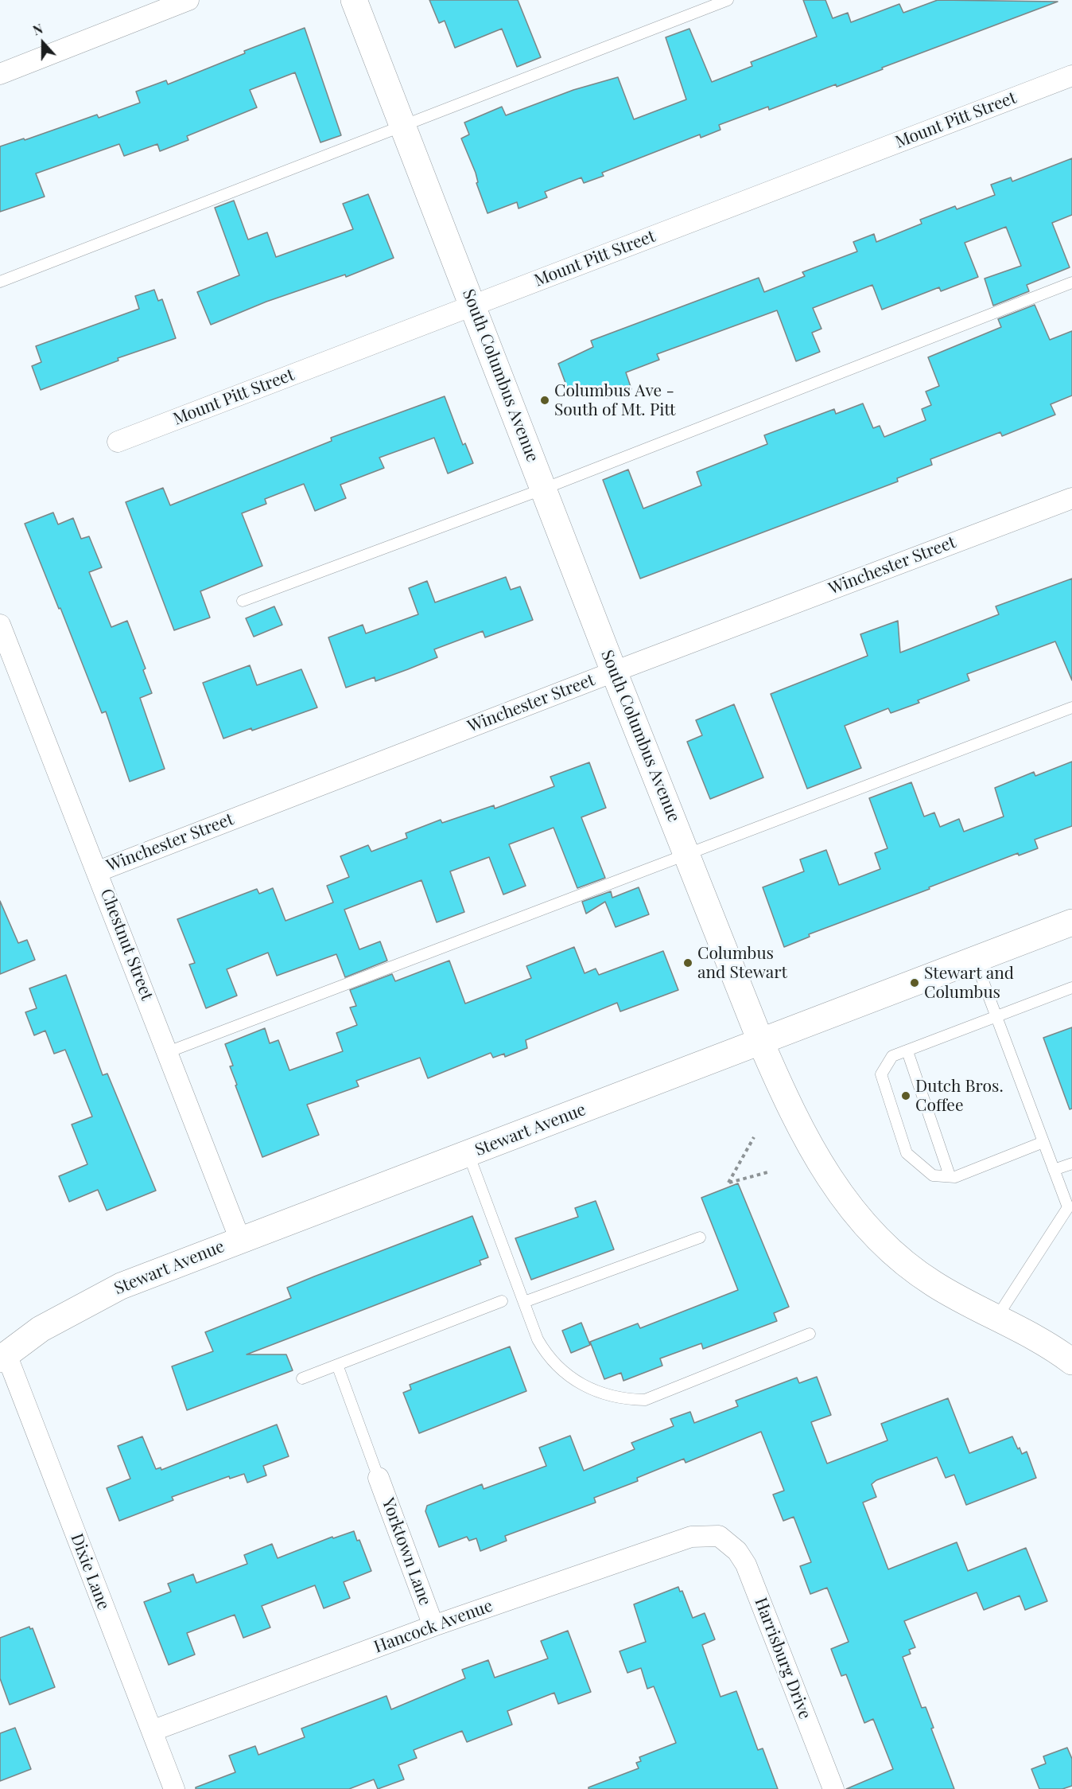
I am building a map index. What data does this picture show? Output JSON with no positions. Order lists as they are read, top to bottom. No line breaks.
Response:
{"streets":{"main road":["South Columbus Avenue","Stewart Avenue"],"street":["Mount Pitt Street","Winchester Street","Chestnut Street","Yorktown Lane","Dixie Lane","Hancock Avenue","Harrisburg Drive"]},"crossings":[["Mount Pitt Street","South Columbus Avenue"],["South Columbus Avenue","Winchester Street"],["South Columbus Avenue","Stewart Avenue"],["Winchester Street","Chestnut Street"],["Chestnut Street","Stewart Avenue"],["Stewart Avenue","Dixie Lane"],["Yorktown Lane","Hancock Avenue"],["Dixie Lane","Hancock Avenue"],["Hancock Avenue","Harrisburg Drive"]],"places":["Columbus Ave - South of Mt. Pitt","Columbus and Stewart","Stewart and Columbus","Dutch Bros. Coffee"],"north":"top"}
